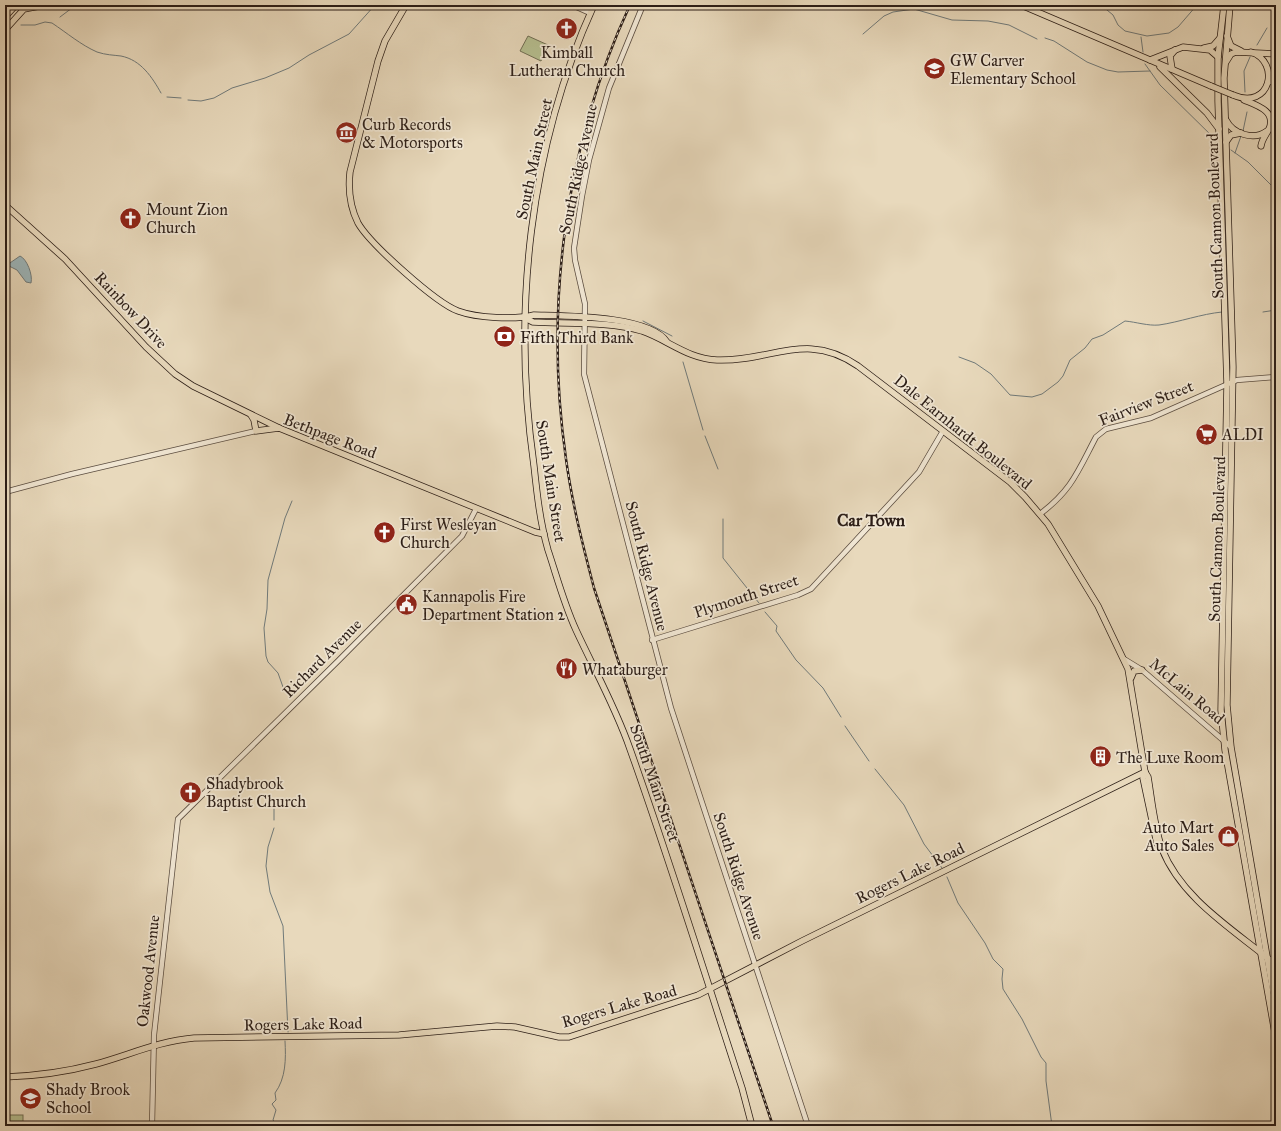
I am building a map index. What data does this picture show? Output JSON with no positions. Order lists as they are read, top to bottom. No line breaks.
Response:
{"streets":{"main road":["South Main Street","South Cannon Boulevard","Rainbow Drive","Dale Earnhardt Boulevard","Bethpage Road","Rogers Lake Road"],"street":["South Ridge Avenue","Fairview Street","Plymouth Street","Richard Avenue","McLain Road","Oakwood Avenue"]},"crossings":[["South Main Street","Dale Earnhardt Boulevard"],["South Main Street","Bethpage Road"],["South Main Street","Rogers Lake Road"],["South Ridge Avenue","Dale Earnhardt Boulevard"],["South Ridge Avenue","Plymouth Street"],["South Ridge Avenue","Rogers Lake Road"],["South Cannon Boulevard","Fairview Street"],["South Cannon Boulevard","Dale Earnhardt Boulevard"],["South Cannon Boulevard","McLain Road"],["Rainbow Drive","Bethpage Road"],["Fairview Street","Dale Earnhardt Boulevard"],["Dale Earnhardt Boulevard","Plymouth Street"],["Dale Earnhardt Boulevard","McLain Road"],["Dale Earnhardt Boulevard","Rogers Lake Road"],["Bethpage Road","Richard Avenue"],["Richard Avenue","Oakwood Avenue"],["Rogers Lake Road","Oakwood Avenue"]],"districts":["Car Town"],"places":{"church":["Kimball Lutheran Church","Mount Zion Church","First Wesleyan Church","Shadybrook Baptist Church"],"school or university":["GW Carver Elementary School","Shady Brook School"],"museum":["Curb Records & Motorsports"],"bank":["Fifth Third Bank"],"supermarket":["ALDI"],"public building":["Kannapolis Fire Department Station 2"],"restaurant":["Whataburger"],"building":["The Luxe Room"],"shop":["Auto Mart Auto Sales"]}}
